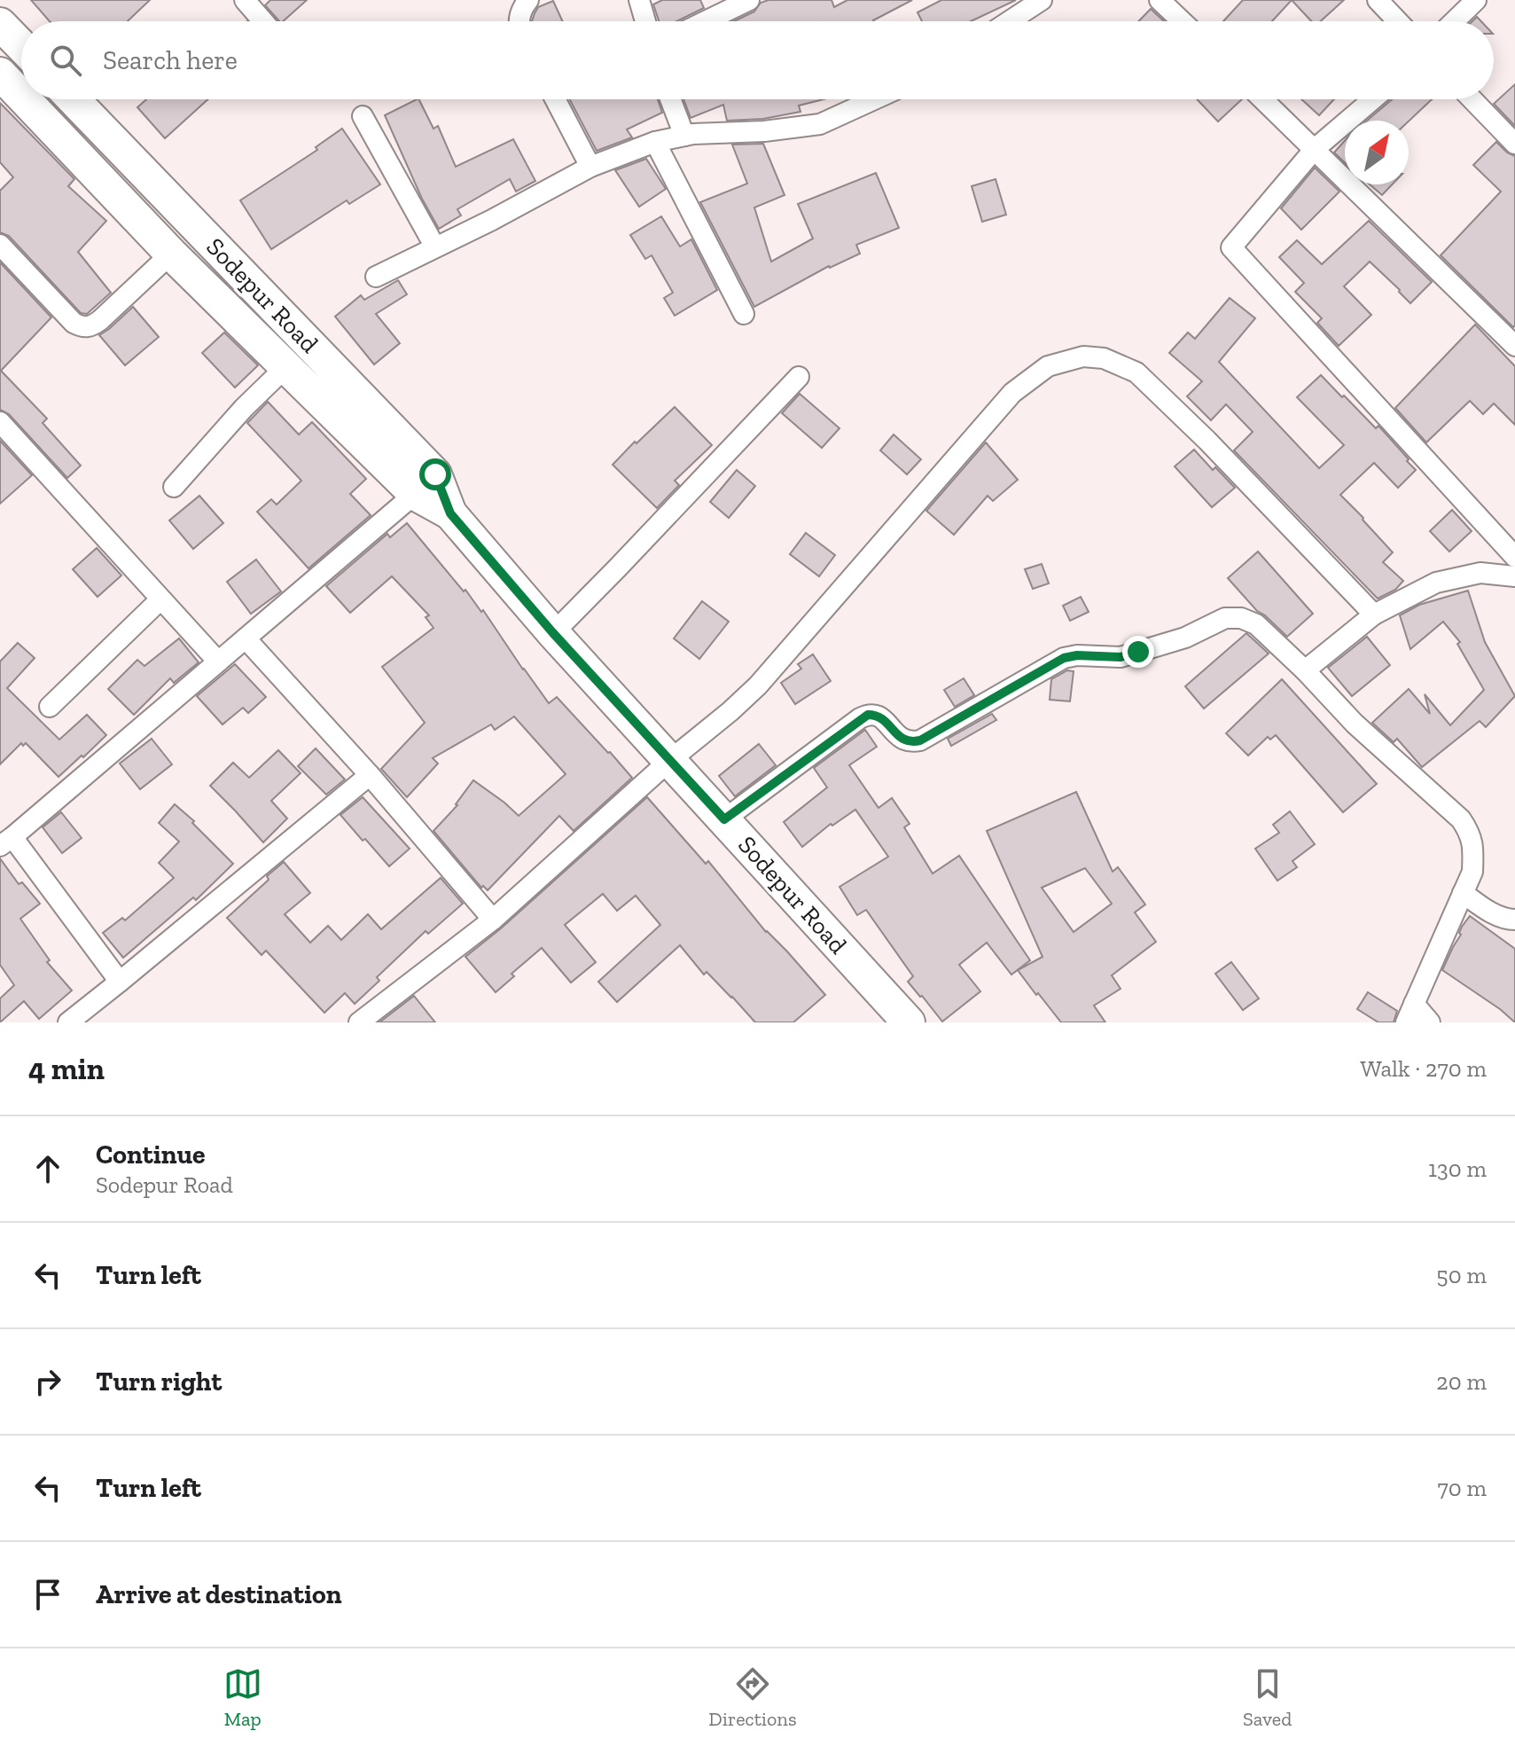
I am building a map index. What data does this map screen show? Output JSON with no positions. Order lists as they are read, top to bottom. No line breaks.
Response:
{"streets":{"main road":["Sodepur Road"]},"north":"top right","page":{"search":"Search here","heading":["4 min","Walk · 270 m"],"list":[["Continue","Sodepur Road","130 m"],["Turn left","50 m"],["Turn right","20 m"],["Turn left","70 m"],"Arrive at destination"],"nav":["Map","Directions","Saved"]}}
